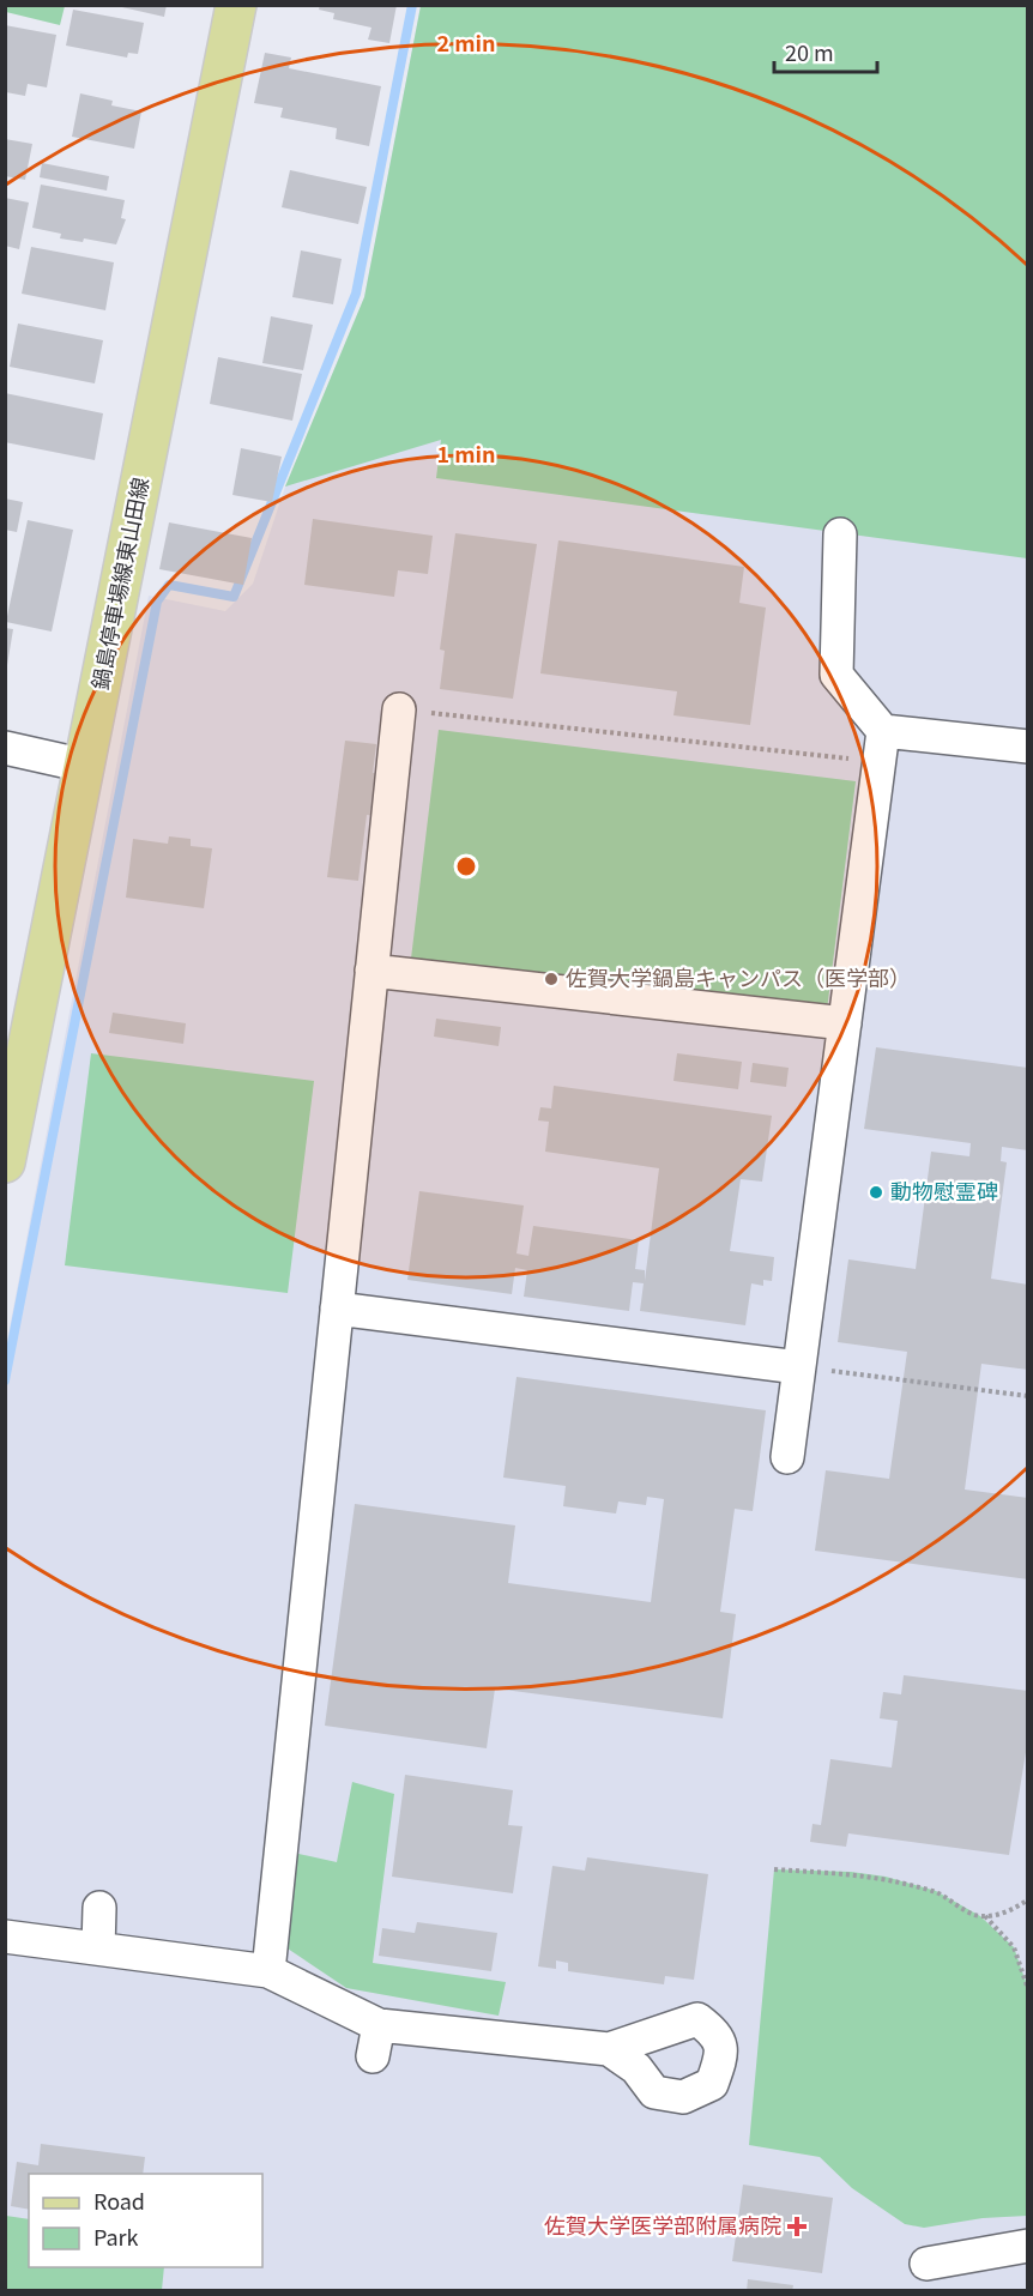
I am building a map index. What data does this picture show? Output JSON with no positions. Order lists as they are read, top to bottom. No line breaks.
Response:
{"streets":{"main road":["鍋島停車場線東山田線"]},"places":{"other":["佐賀大学鍋島キャンパス（医学部）","動物慰霊碑"],"health":["佐賀大学医学部附属病院"]},"legend":["Road","Park"],"scale_bar":"20 m","rings":["2 min","1 min"]}
